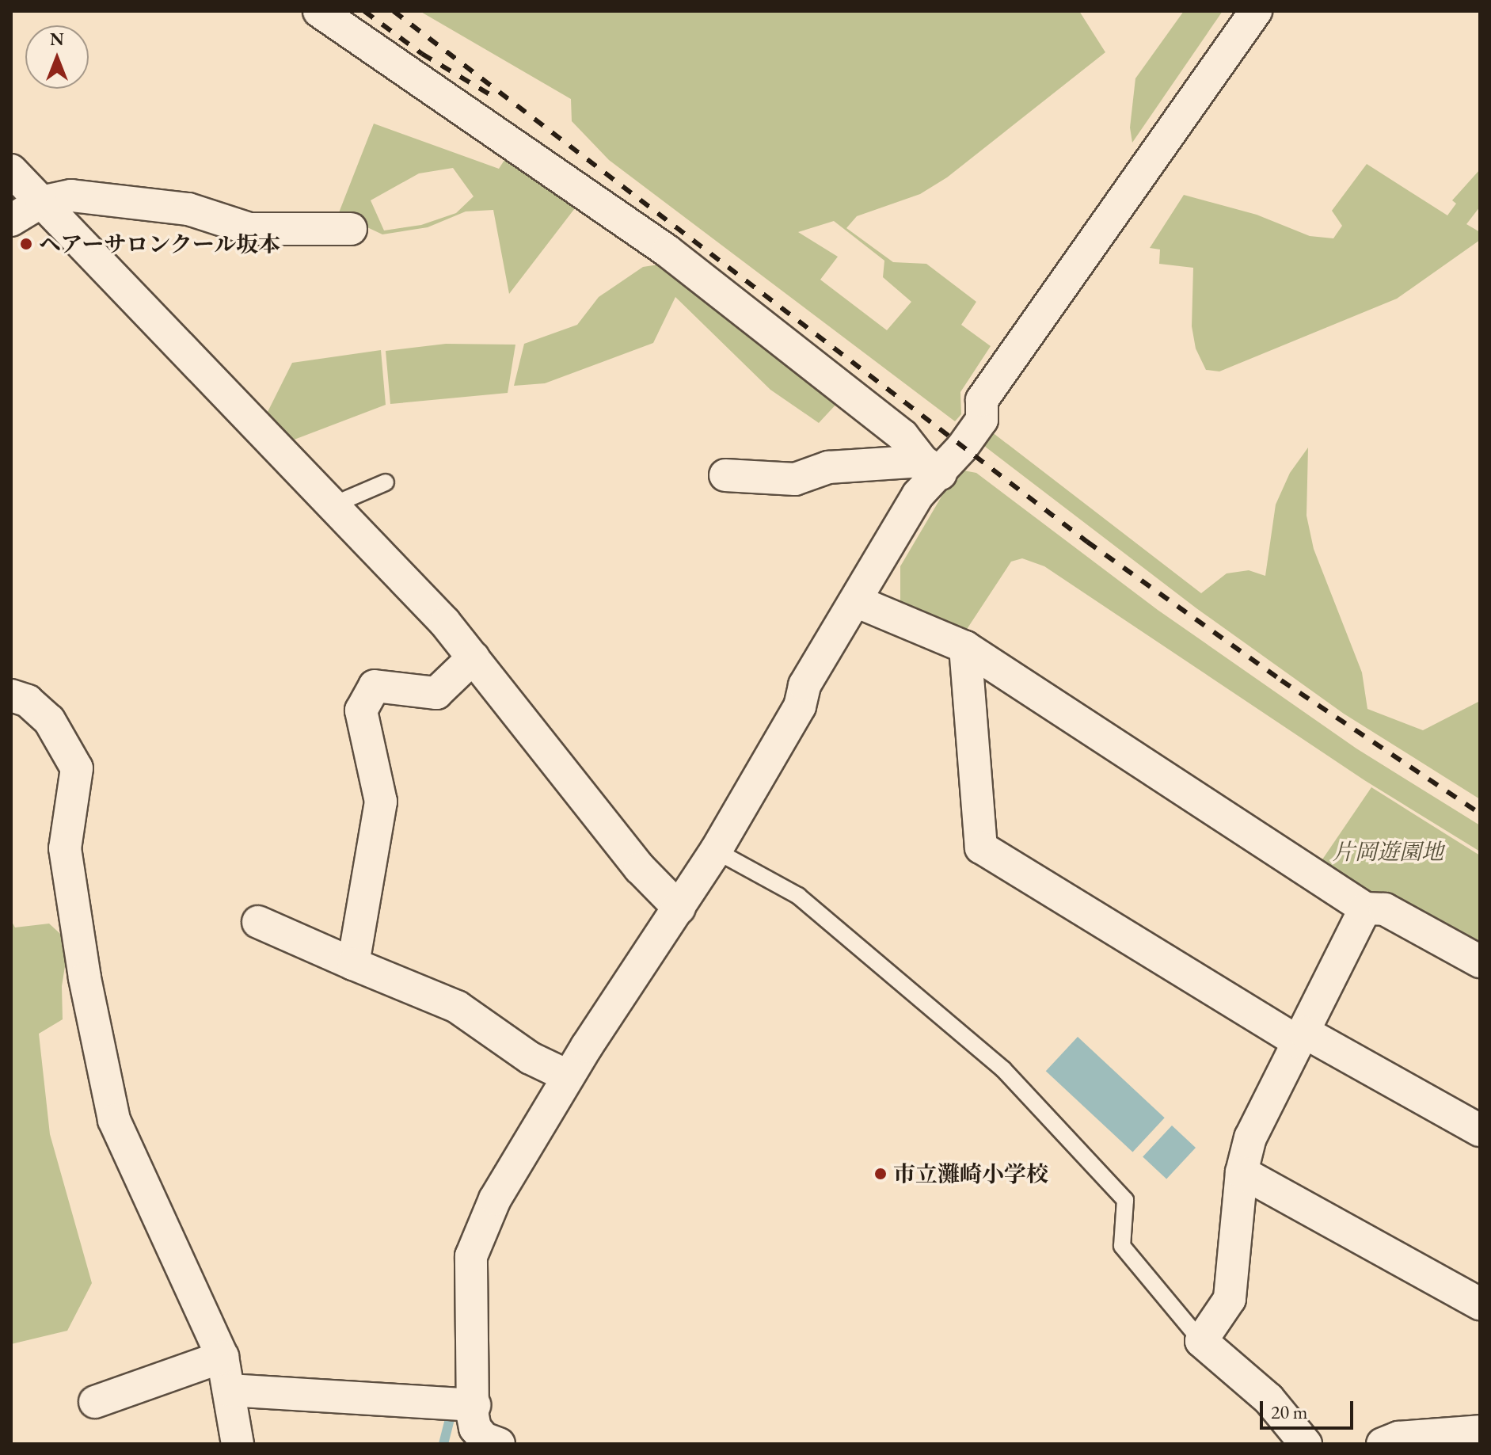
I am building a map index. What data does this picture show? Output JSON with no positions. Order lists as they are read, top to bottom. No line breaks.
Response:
{"parks":["片岡遊園地"],"places":["ヘアーサロンクール坂本","市立灘崎小学校"],"scale_bar":"20 m","north":"top"}
